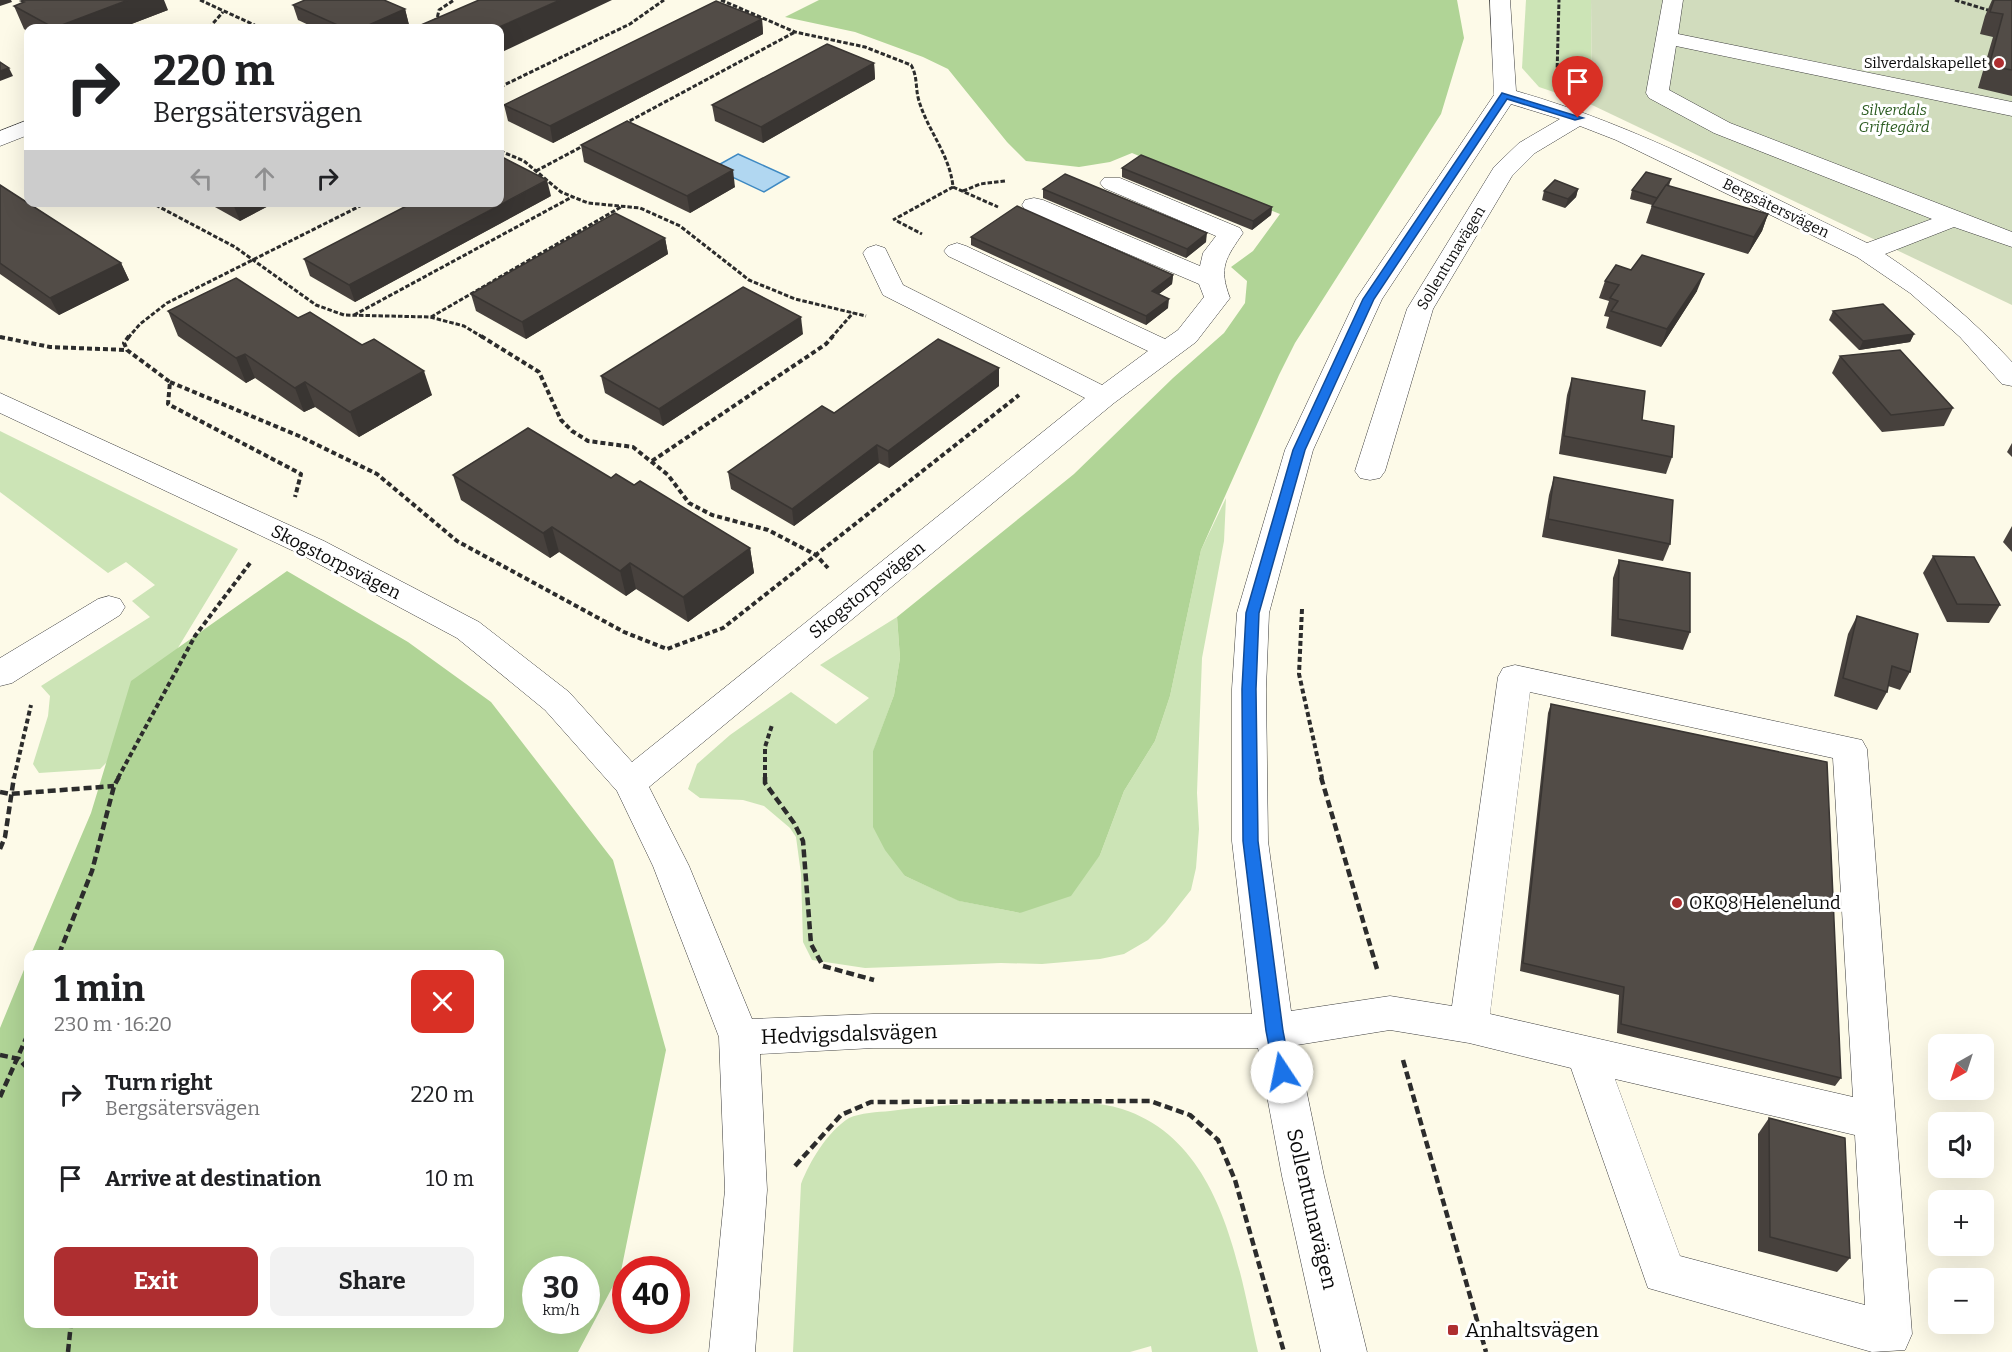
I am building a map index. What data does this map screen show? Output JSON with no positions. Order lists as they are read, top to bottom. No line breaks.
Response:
{"streets":{"street":["Bergsätersvägen","Sollentunavägen","Skogstorpsvägen","Hedvigsdalsvägen"]},"crossings":[["Bergsätersvägen","Sollentunavägen"],["Sollentunavägen","Hedvigsdalsvägen"],["Skogstorpsvägen","Hedvigsdalsvägen"]],"parks":["Silverdals Griftegård"],"places":{"other":["Silverdalskapellet","OKQ8 Helenelund"],"transit":["Anhaltsvägen"]},"north":"bottom left","page":{"turn":["220 m","Bergsätersvägen"],"heading":["1 min","230 m · 16:20"],"map_buttons":["+","−"],"list":[{"name":"Turn right","note":"Bergsätersvägen","value":"220 m"},{"name":"Arrive at destination","value":"10 m"}],"buttons":["Exit","Share"],"speed":"30 km/h","limit":"40"}}
